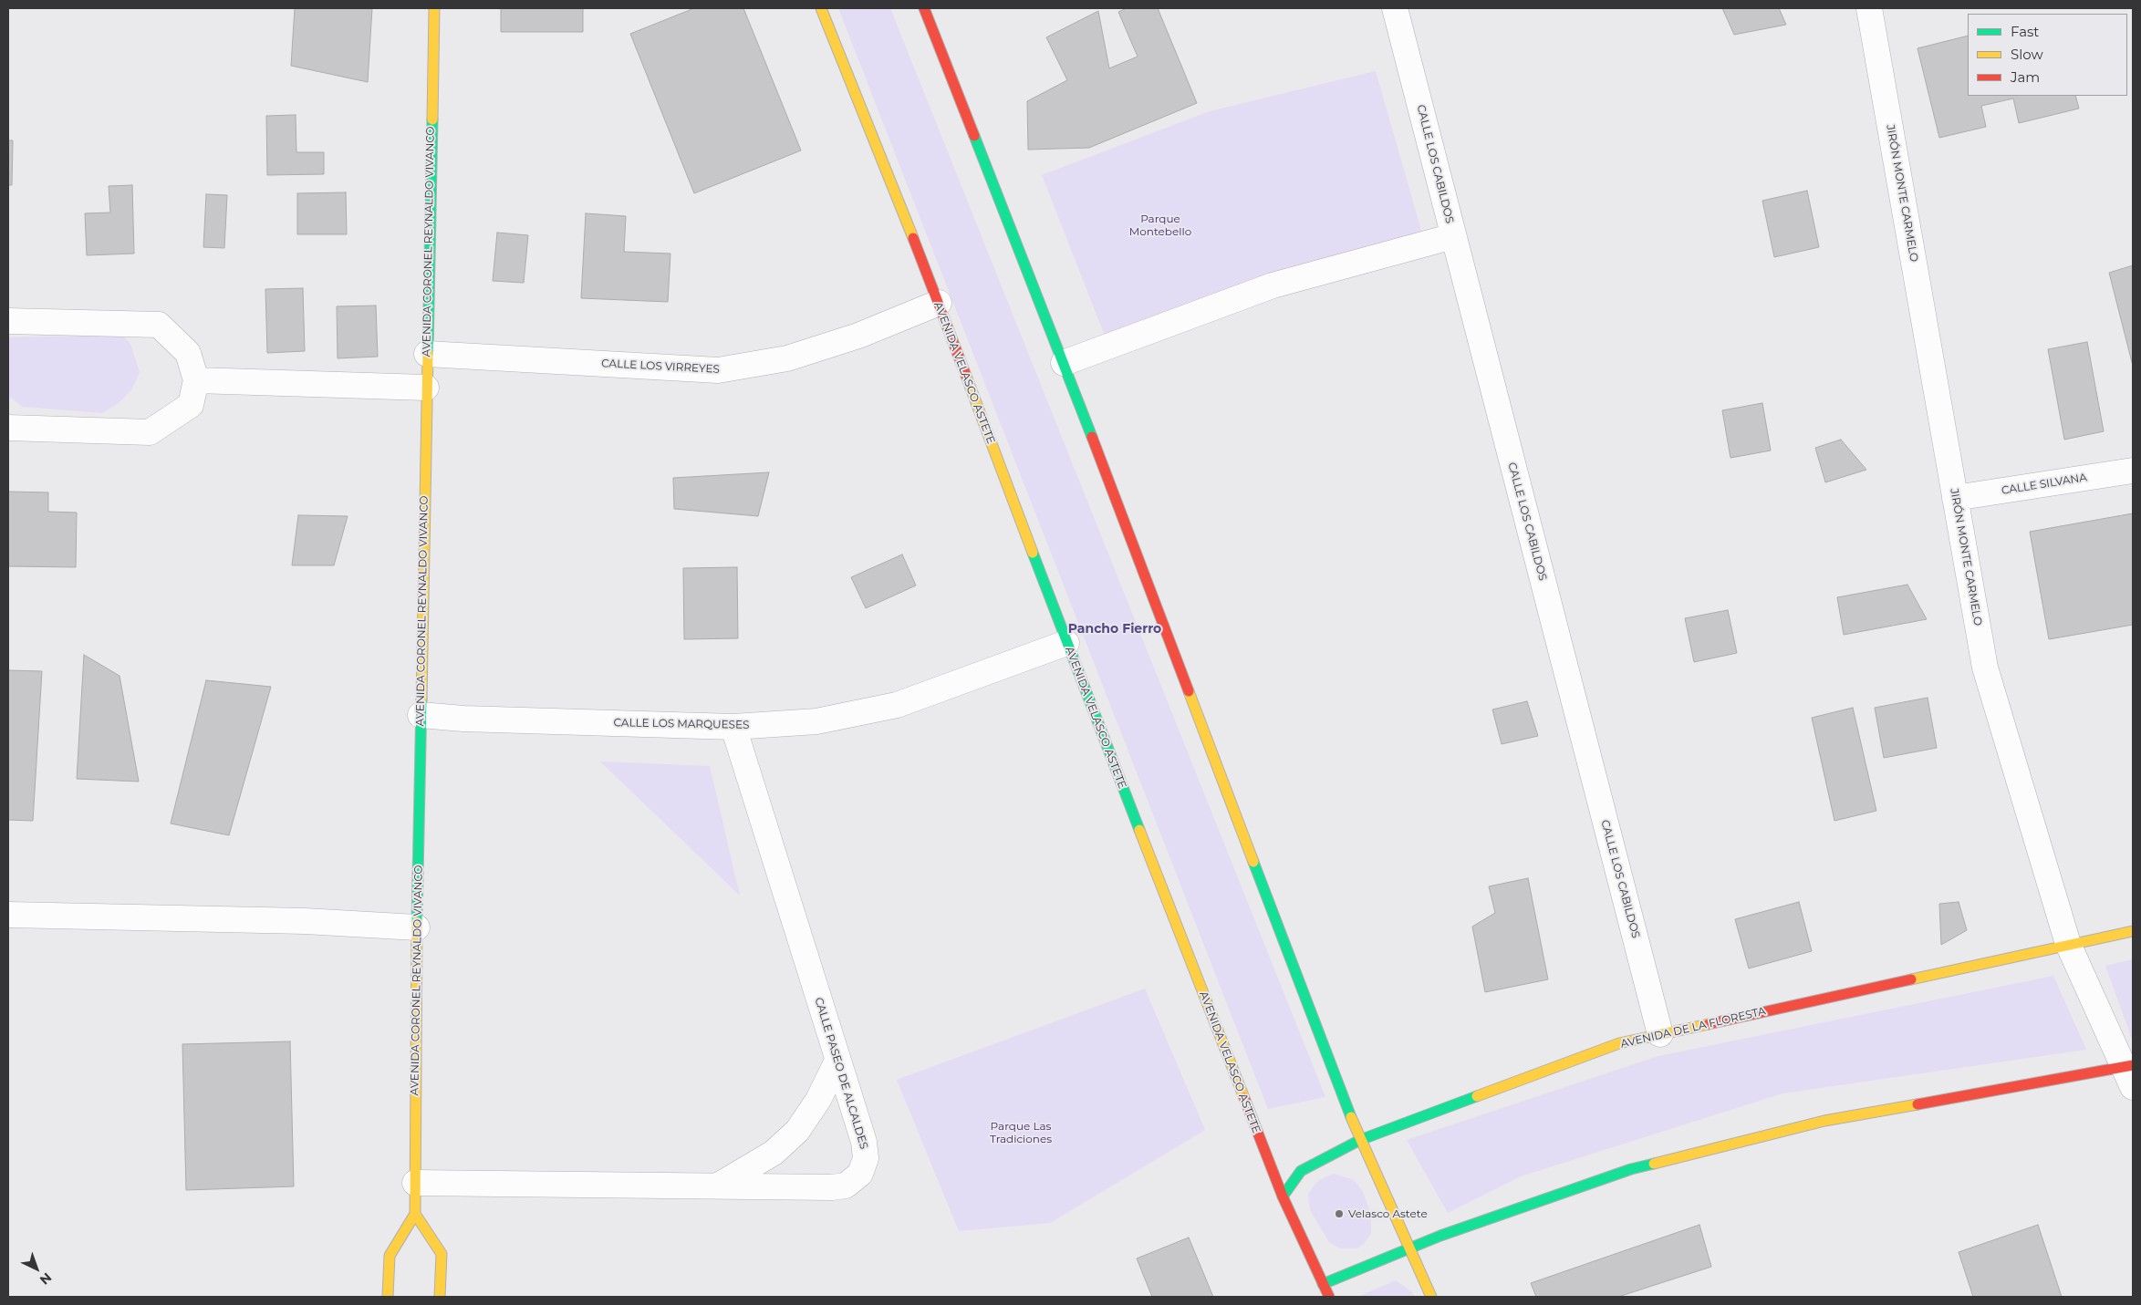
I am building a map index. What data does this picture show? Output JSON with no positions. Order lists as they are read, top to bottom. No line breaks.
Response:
{"streets":{"street":["CALLE LOS CABILDOS","JIRÓN MONTE CARMELO","AVENIDA CORONEL REYNALDO VIVANCO","CALLE LOS VIRREYES","AVENIDA VELASCO ASTETE","CALLE SILVANA","CALLE LOS MARQUESES","AVENIDA DE LA FLORESTA","CALLE PASEO DE ALCALDES"]},"crossings":[["CALLE LOS CABILDOS","AVENIDA DE LA FLORESTA"],["JIRÓN MONTE CARMELO","CALLE SILVANA"],["JIRÓN MONTE CARMELO","AVENIDA DE LA FLORESTA"],["AVENIDA CORONEL REYNALDO VIVANCO","CALLE LOS VIRREYES"],["AVENIDA CORONEL REYNALDO VIVANCO","CALLE LOS MARQUESES"],["AVENIDA CORONEL REYNALDO VIVANCO","CALLE PASEO DE ALCALDES"],["CALLE LOS VIRREYES","AVENIDA VELASCO ASTETE"],["AVENIDA VELASCO ASTETE","CALLE LOS MARQUESES"],["AVENIDA VELASCO ASTETE","AVENIDA DE LA FLORESTA"],["CALLE LOS MARQUESES","CALLE PASEO DE ALCALDES"]],"districts":["Pancho Fierro"],"parks":["Parque Montebello","Parque Las Tradiciones"],"places":["Velasco Astete"],"legend":["Fast","Slow","Jam"],"north":"bottom right"}
